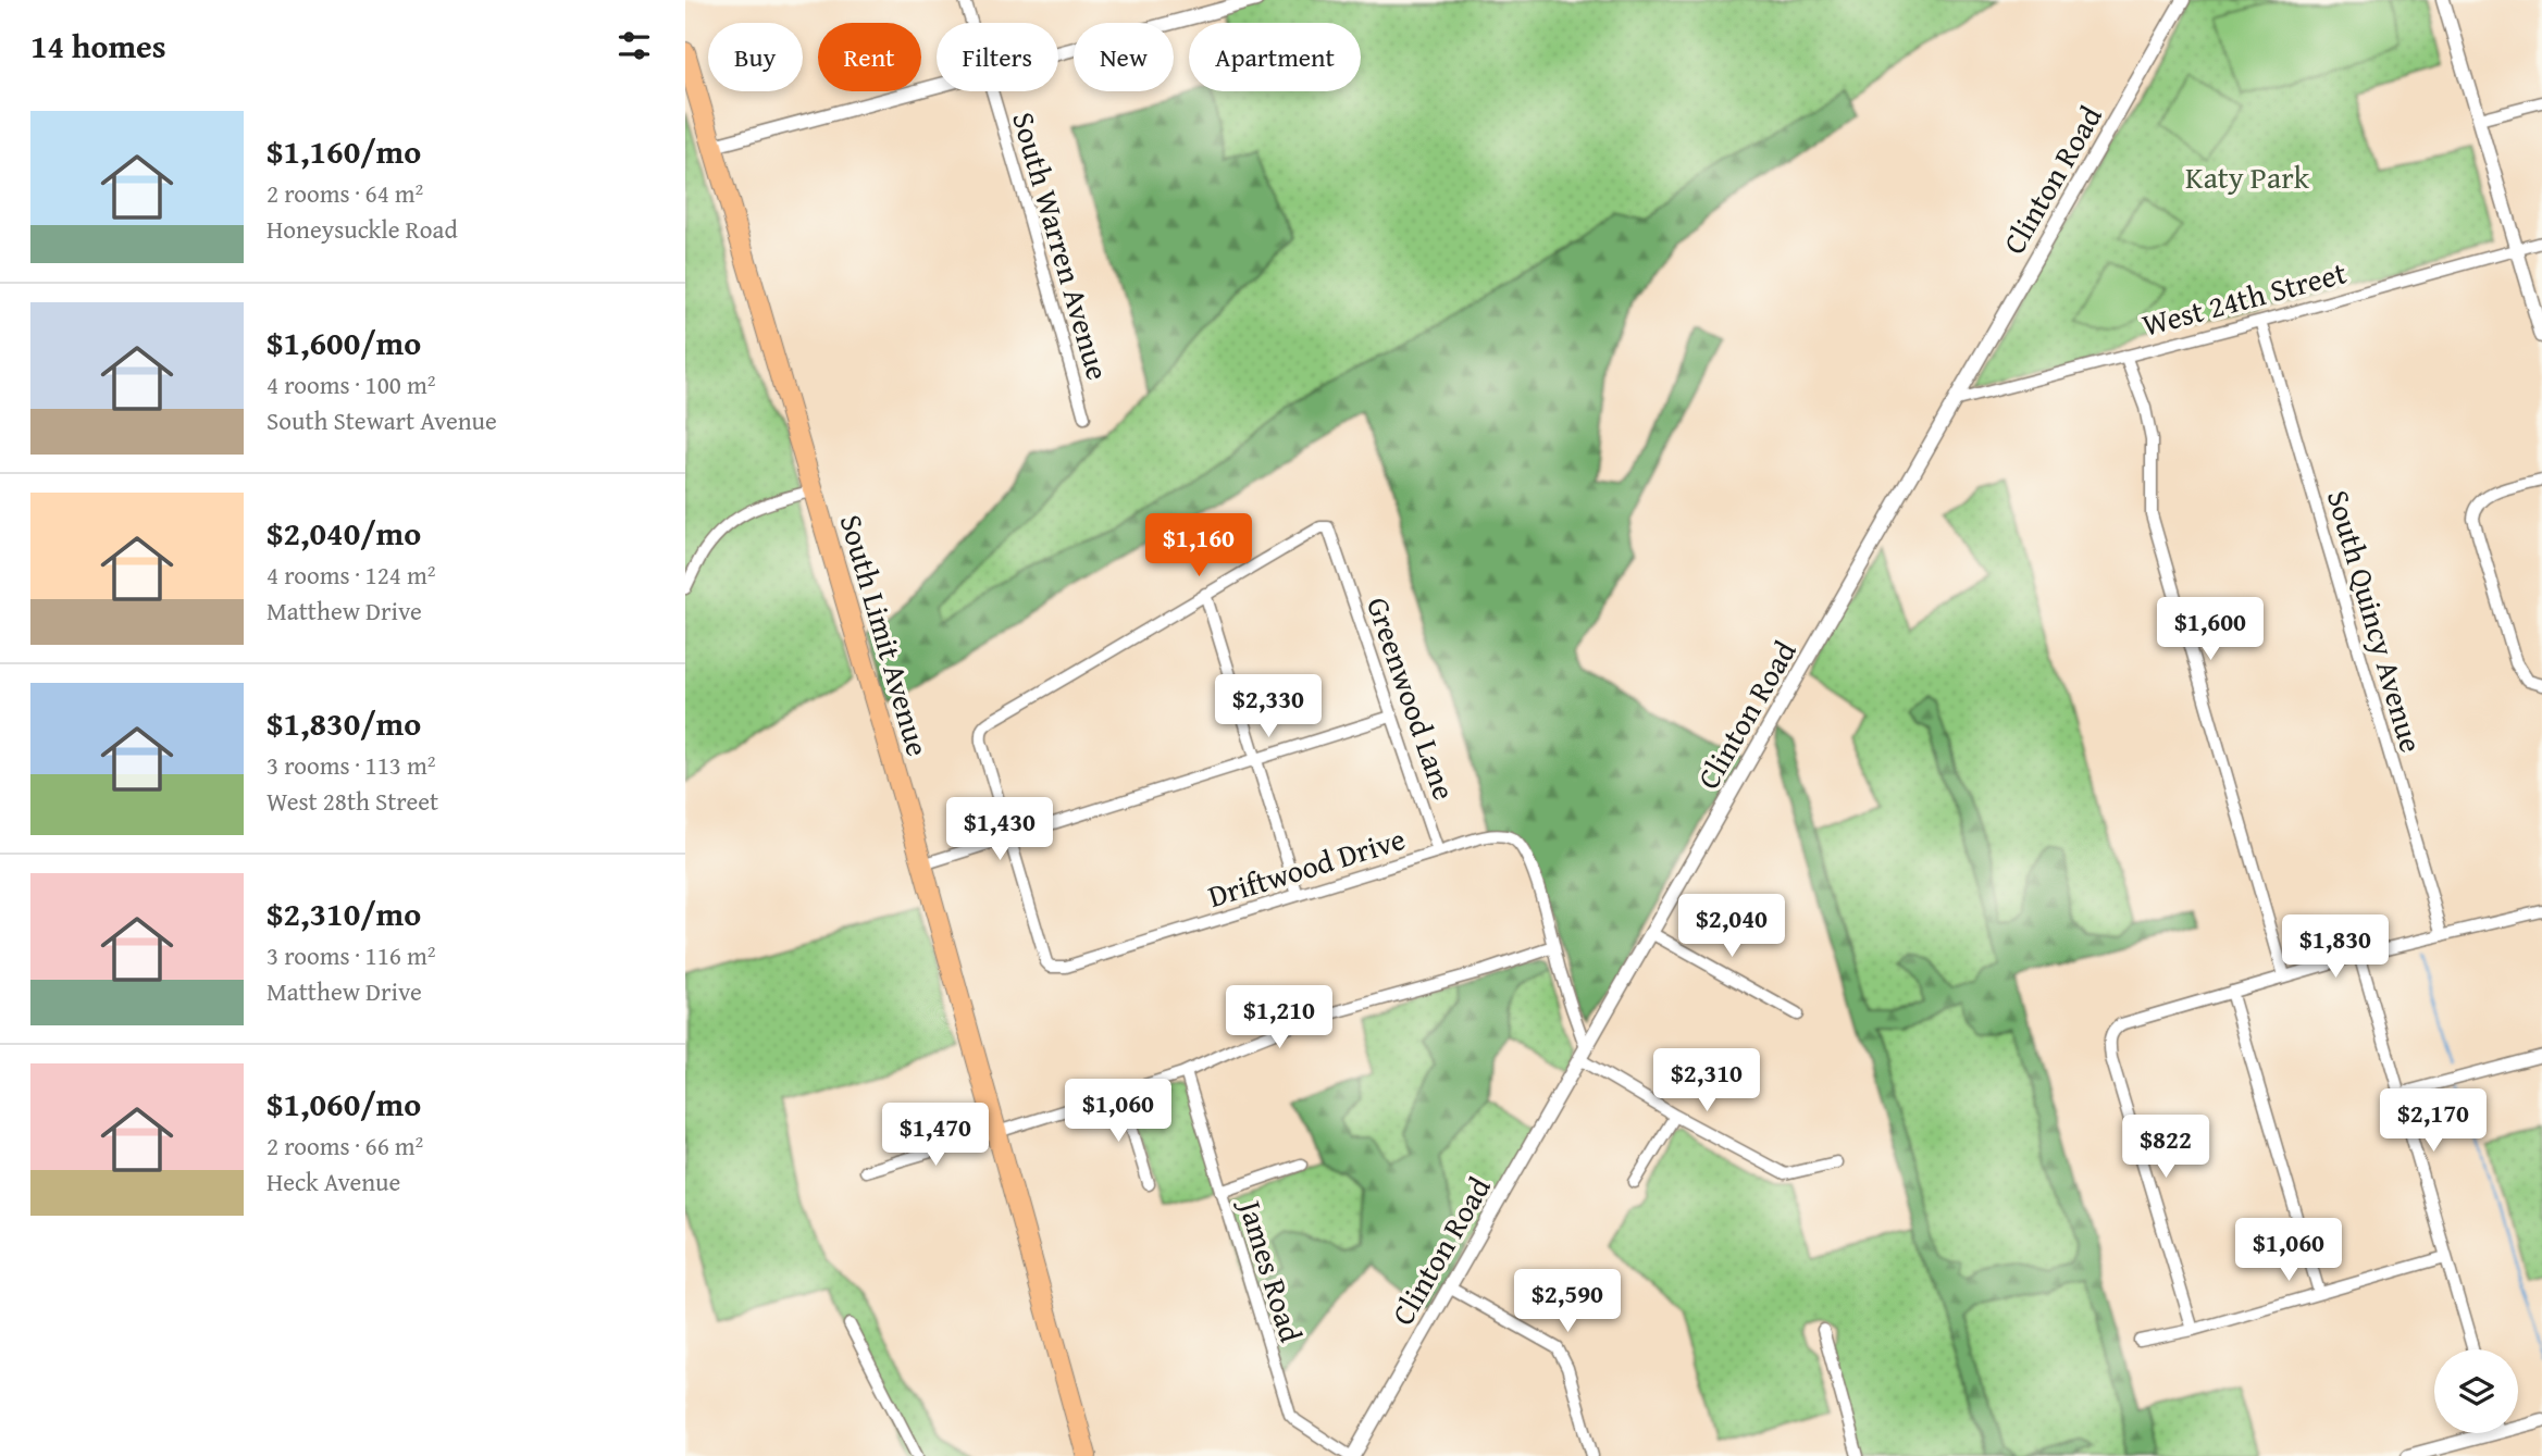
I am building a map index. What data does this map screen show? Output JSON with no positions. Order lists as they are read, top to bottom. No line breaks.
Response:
{"streets":{"highway":["South Limit Avenue"],"street":["Clinton Road","South Warren Avenue","West 24th Street","South Quincy Avenue","Greenwood Lane","Driftwood Drive","James Road"]},"crossings":[["Clinton Road","West 24th Street"],["Clinton Road","James Road"],["West 24th Street","South Quincy Avenue"],["Greenwood Lane","Driftwood Drive"]],"parks":["Katy Park"],"page":{"heading":"14 homes","chip":["Buy","Rent","Filters","New","Apartment"],"list":[{"name":"$1,160/mo","note":"2 rooms · 64 m² · Honeysuckle Road"},{"name":"$1,600/mo","note":"4 rooms · 100 m² · South Stewart Avenue"},{"name":"$2,040/mo","note":"4 rooms · 124 m² · Matthew Drive"},{"name":"$1,830/mo","note":"3 rooms · 113 m² · West 28th Street"},{"name":"$2,310/mo","note":"3 rooms · 116 m² · Matthew Drive"},{"name":"$1,060/mo","note":"2 rooms · 66 m² · Heck Avenue"}],"price":["$1,160","$1,600","$2,330","$1,430","$2,040","$1,830","$1,210","$2,310","$1,060","$2,170","$1,470","$822","$1,060","$2,590"]}}
